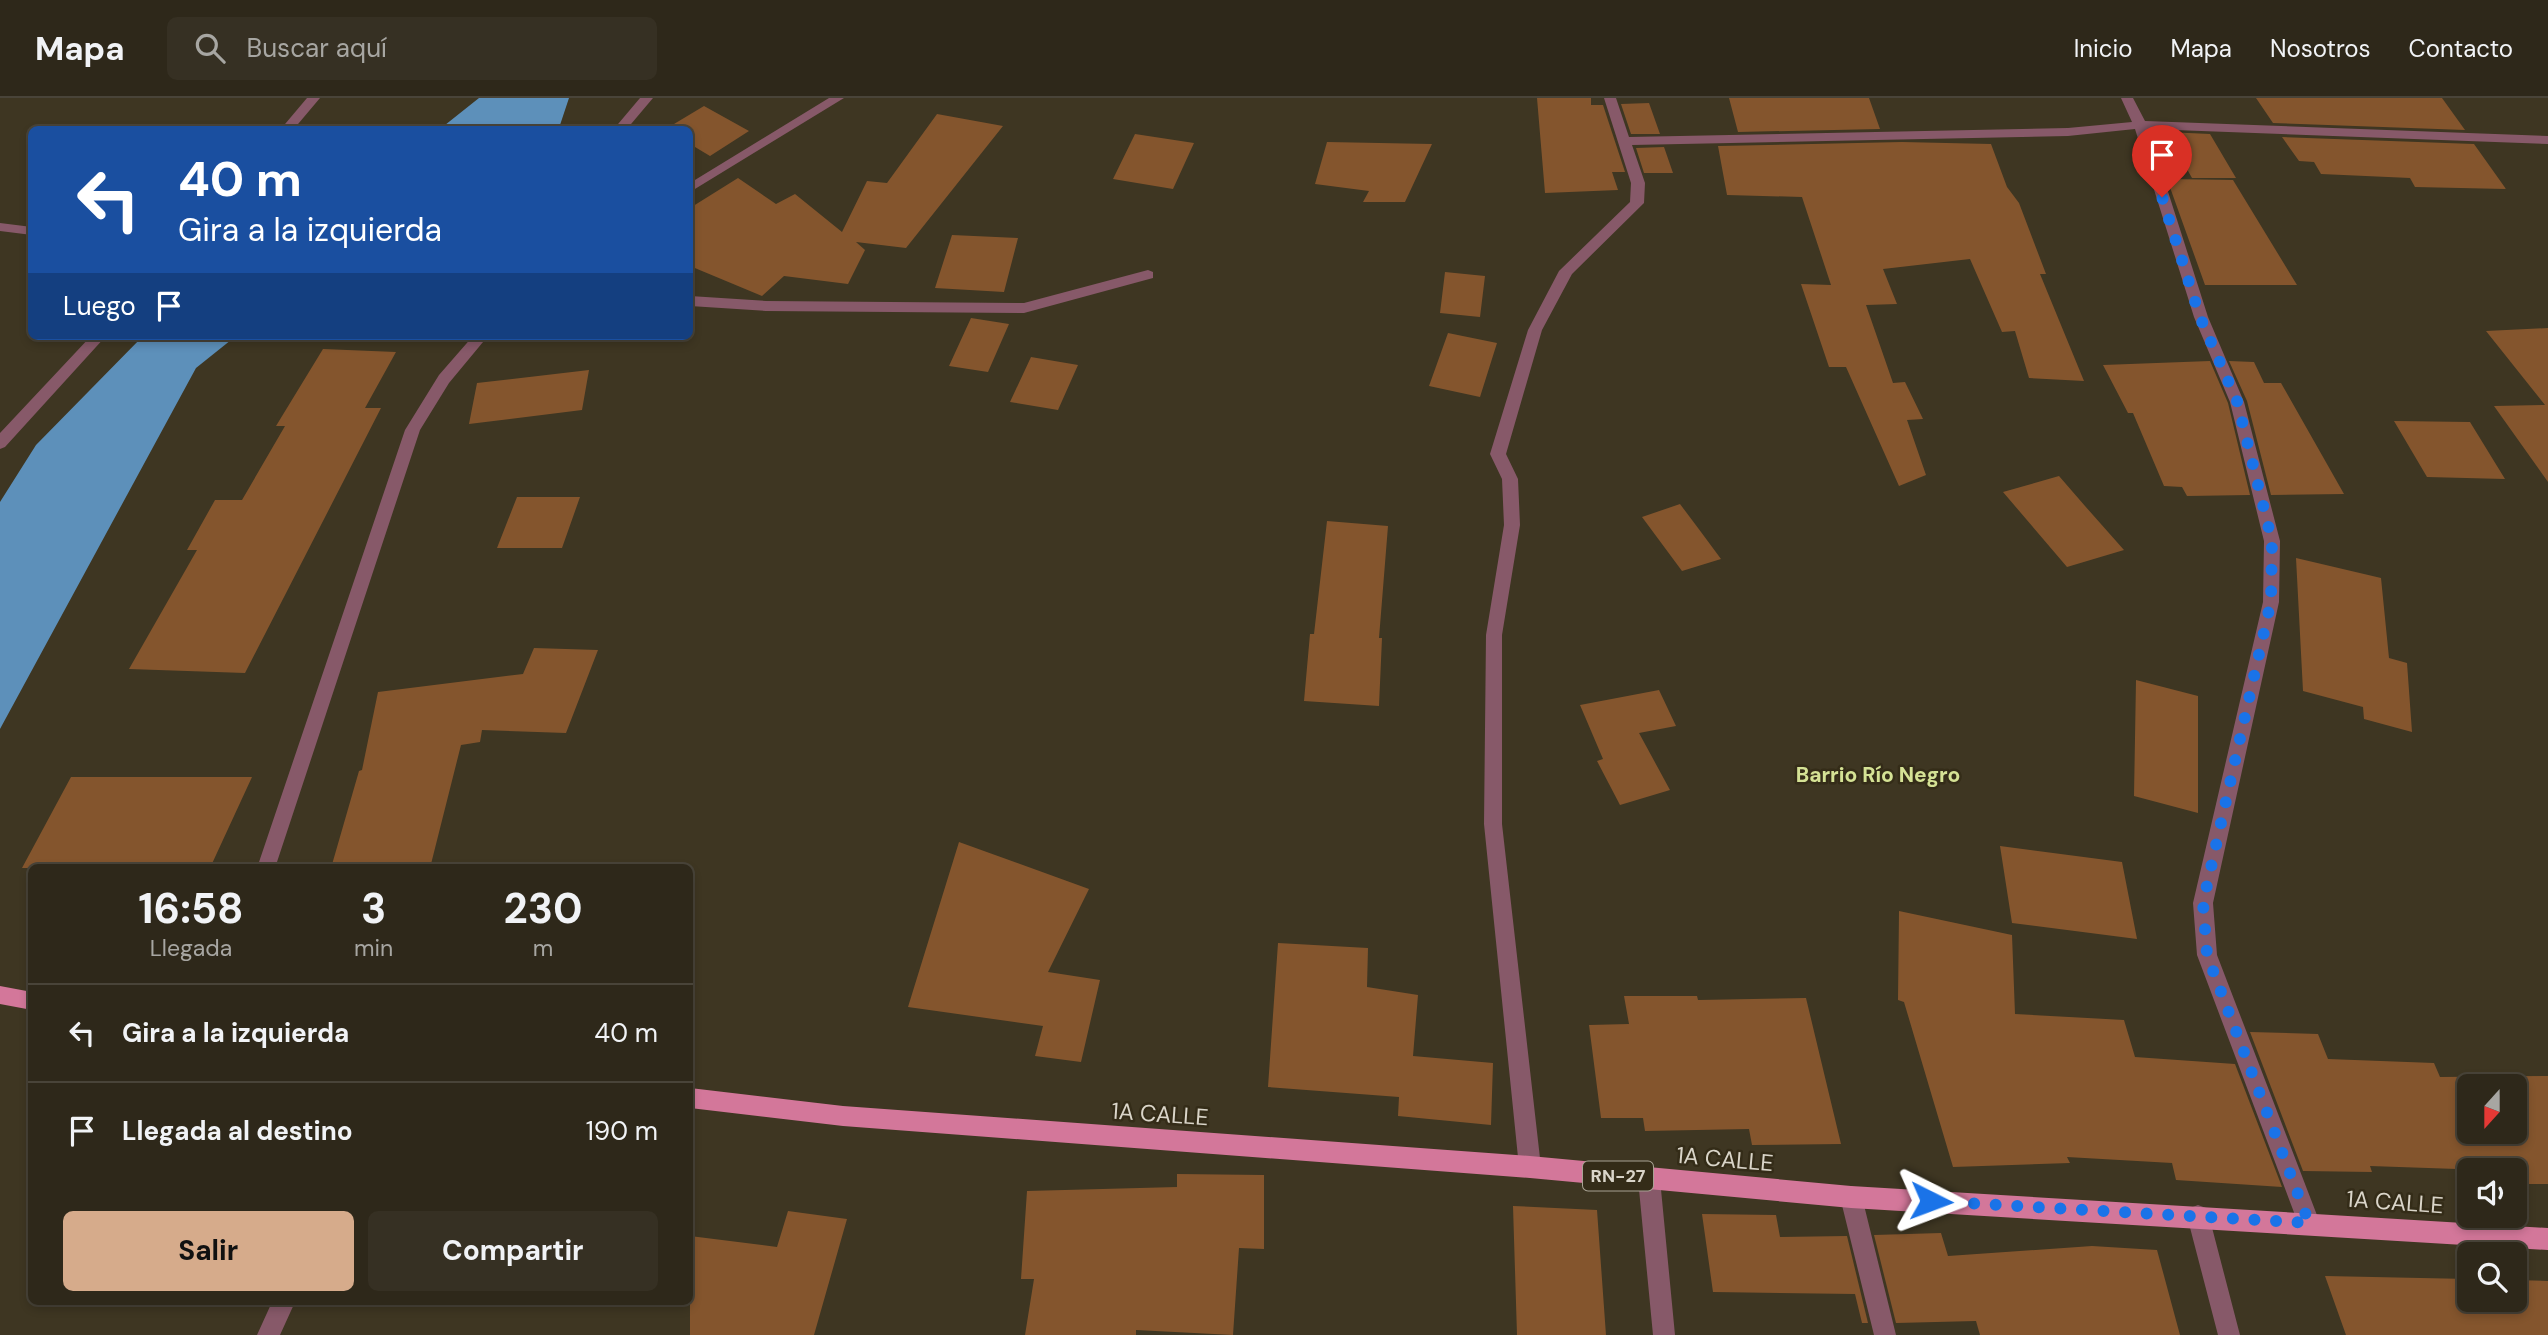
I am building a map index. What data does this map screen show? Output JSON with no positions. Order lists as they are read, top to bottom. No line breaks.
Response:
{"streets":{"main road":["1A CALLE","RN-27"]},"districts":["Barrio Río Negro"],"north":"bottom","page":{"header":"Mapa","search":"Buscar aquí","nav":["Inicio","Mapa","Nosotros","Contacto"],"turn":["40 m","Gira a la izquierda"],"then":"Luego","eta":["16:58","Llegada","3","min","230","m"],"list":[{"name":"Gira a la izquierda","value":"40 m"},{"name":"Llegada al destino","value":"190 m"}],"buttons":["Salir","Compartir"]}}
